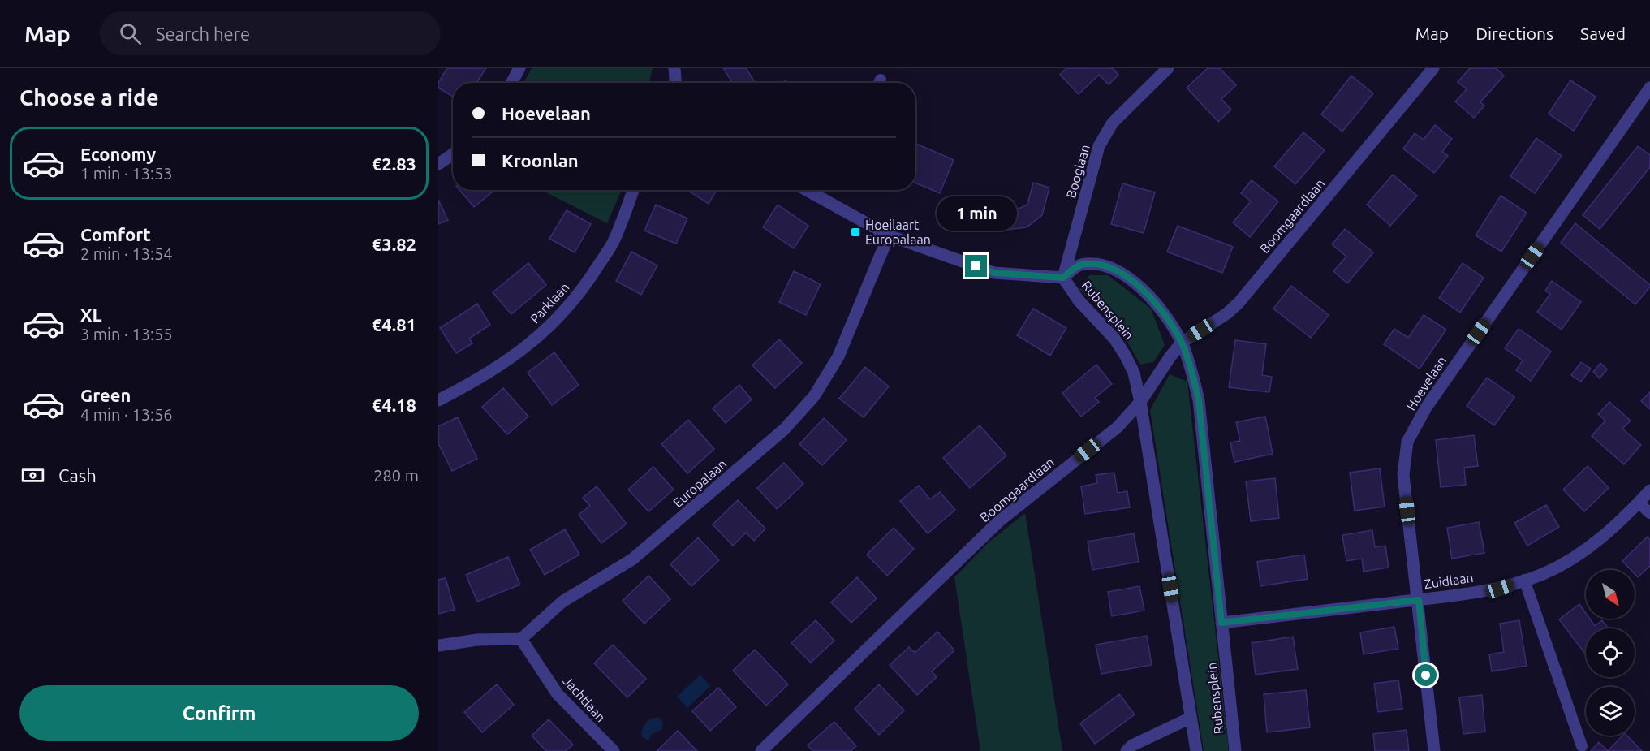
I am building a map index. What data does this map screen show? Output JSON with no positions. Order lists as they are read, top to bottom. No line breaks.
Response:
{"streets":{"street":["Booglaan","Boomgaardlaan","Parklaan","Rubensplein","Hoevelaan","Europalaan","Zuidlaan","Jachtlaan"]},"crossings":[["Booglaan","Rubensplein"],["Boomgaardlaan","Rubensplein"],["Rubensplein","Zuidlaan"],["Hoevelaan","Zuidlaan"],["Europalaan","Jachtlaan"]],"places":{"transit":["Hoeilaart Europalaan"]},"north":"bottom right","page":{"header":"Map","search":"Search here","nav":["Map","Directions","Saved"],"heading":"Choose a ride","banner":["Hoevelaan","Kroonlan"],"list":[{"name":"Economy","note":"1 min · 13:53","value":"€2.83"},{"name":"Comfort","note":"2 min · 13:54","value":"€3.82"},{"name":"XL","note":"3 min · 13:55","value":"€4.81"},{"name":"Green","note":"4 min · 13:56","value":"€4.18"}],"bubble":"1 min","pay":["Cash","280 m"],"buttons":"Confirm"}}
